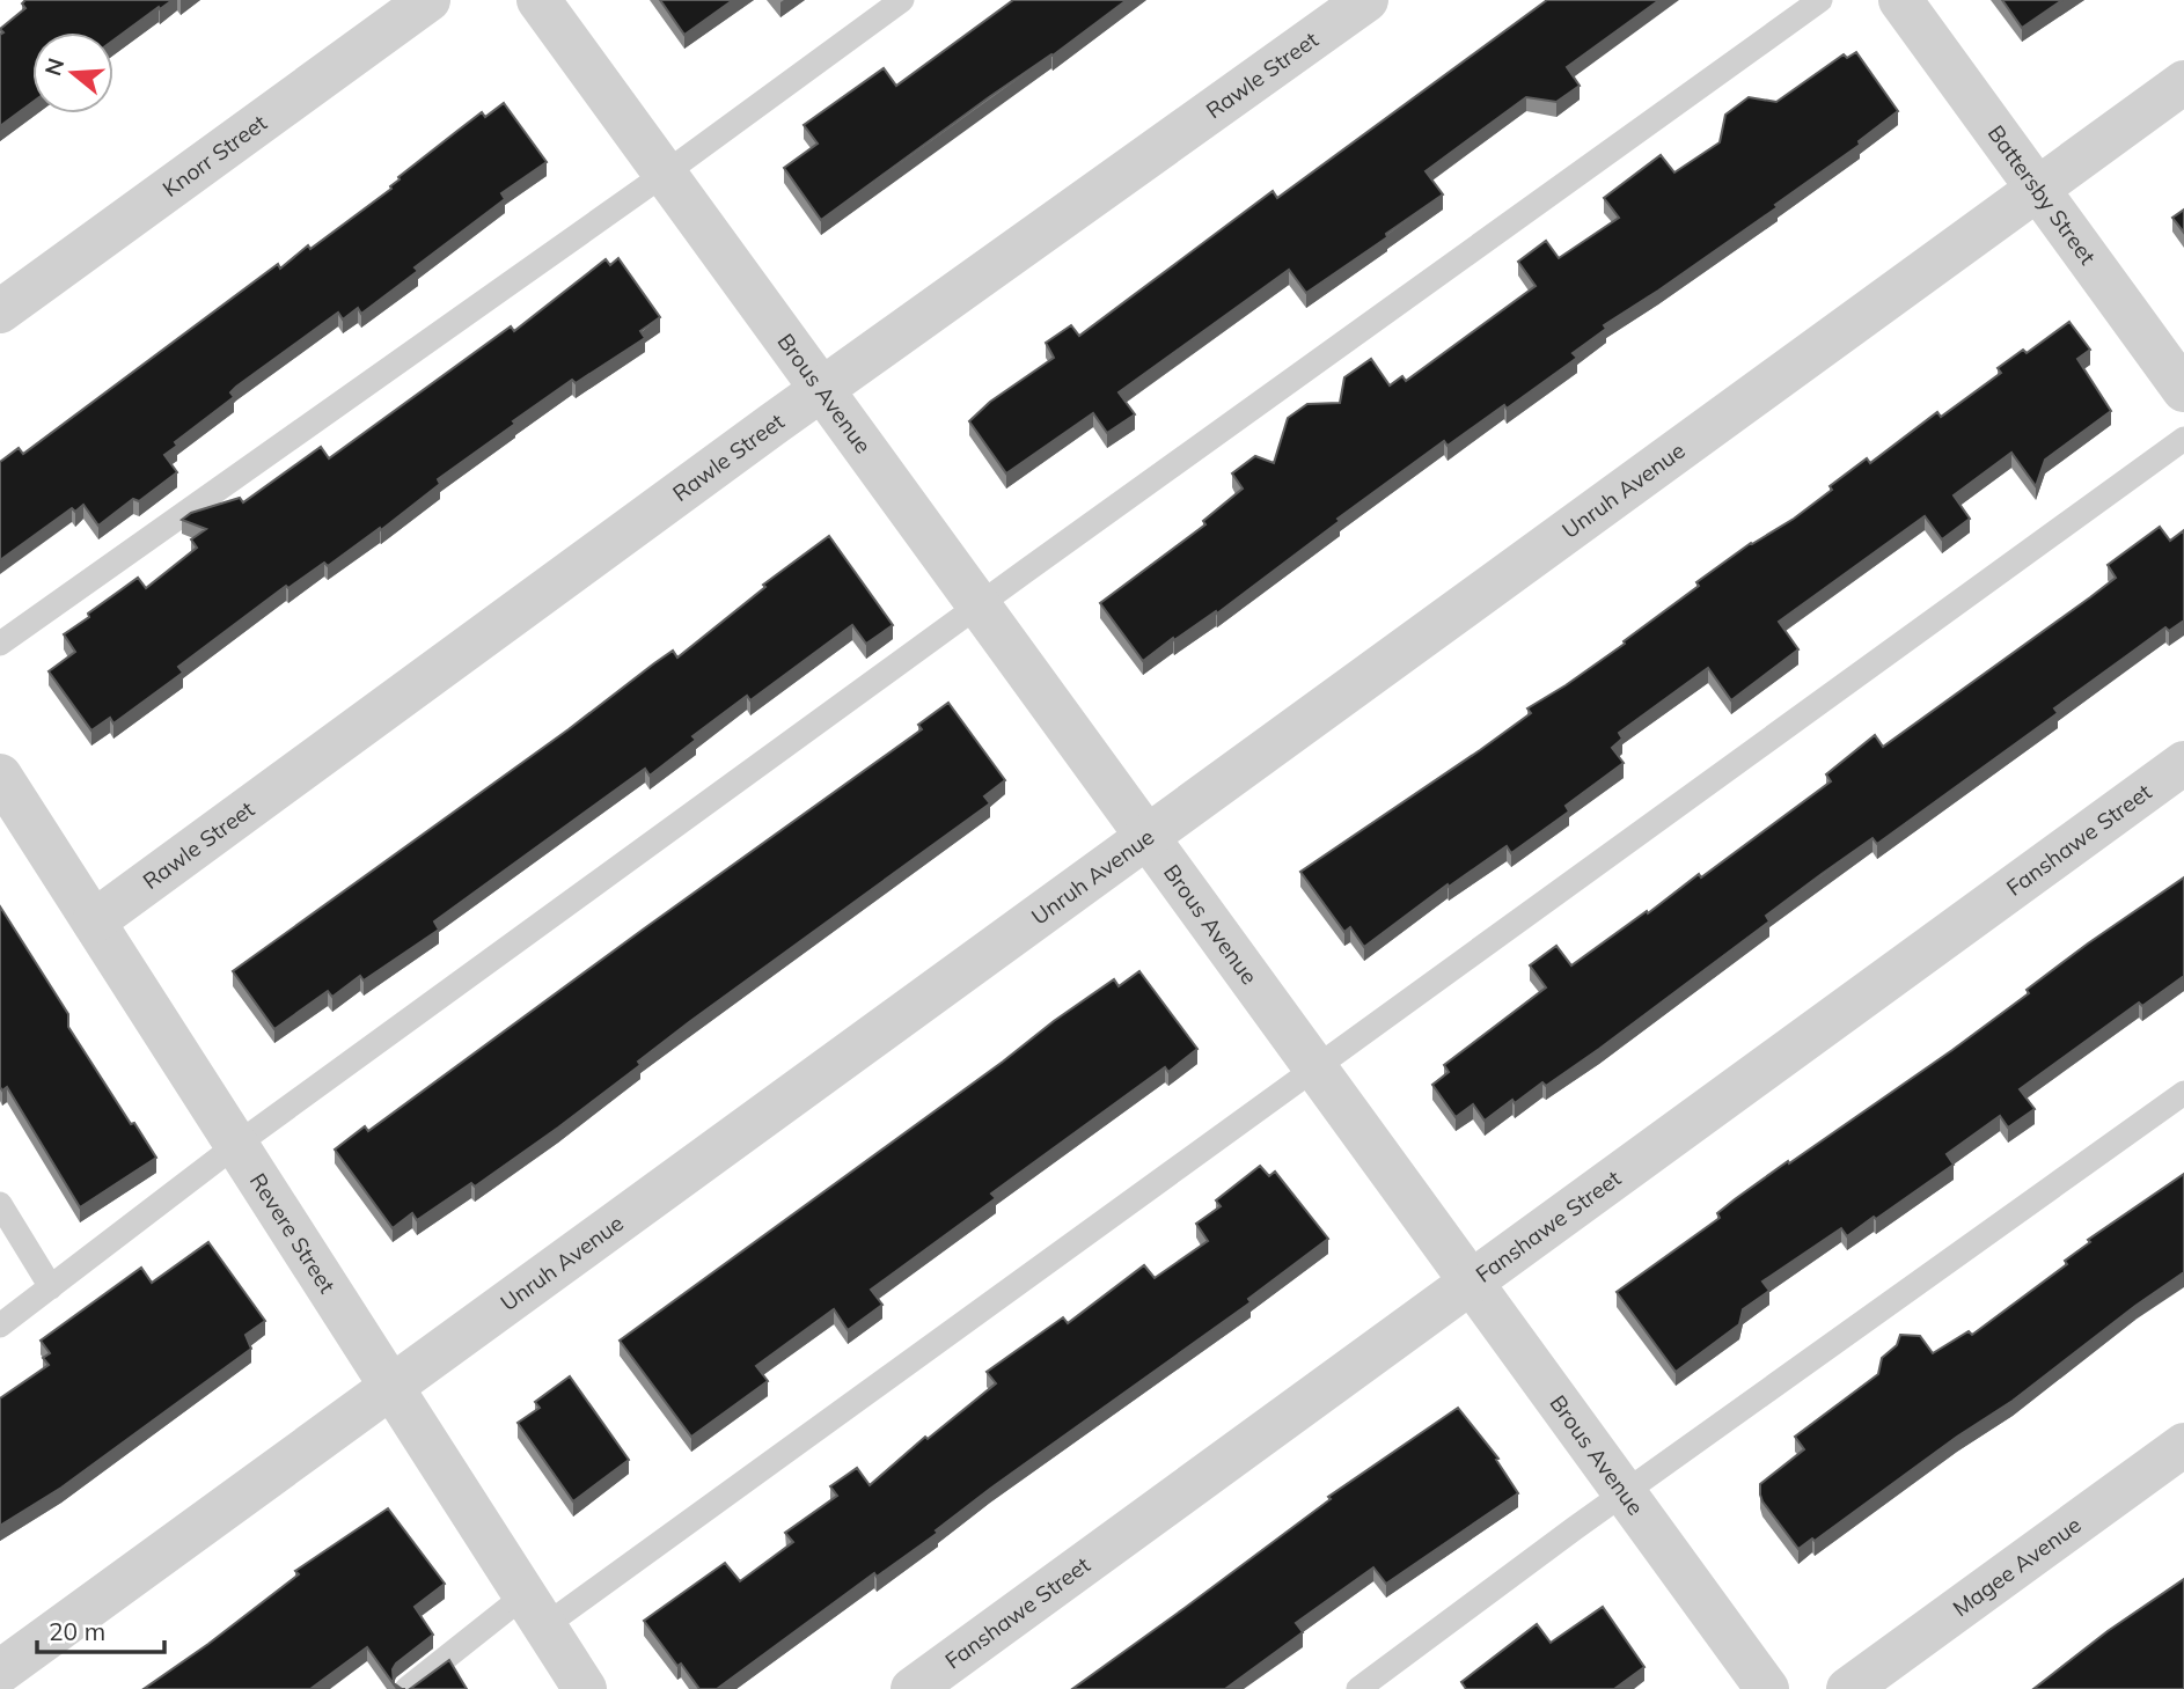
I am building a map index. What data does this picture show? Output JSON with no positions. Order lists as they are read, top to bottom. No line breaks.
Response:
{"streets":{"street":["Rawle Street","Knorr Street","Battersby Street","Brous Avenue","Unruh Avenue","Fanshawe Street","Revere Street","Magee Avenue"]},"crossings":[["Rawle Street","Brous Avenue"],["Rawle Street","Revere Street"],["Battersby Street","Unruh Avenue"],["Brous Avenue","Unruh Avenue"],["Brous Avenue","Fanshawe Street"],["Unruh Avenue","Revere Street"]],"scale_bar":"20 m","north":"left"}
